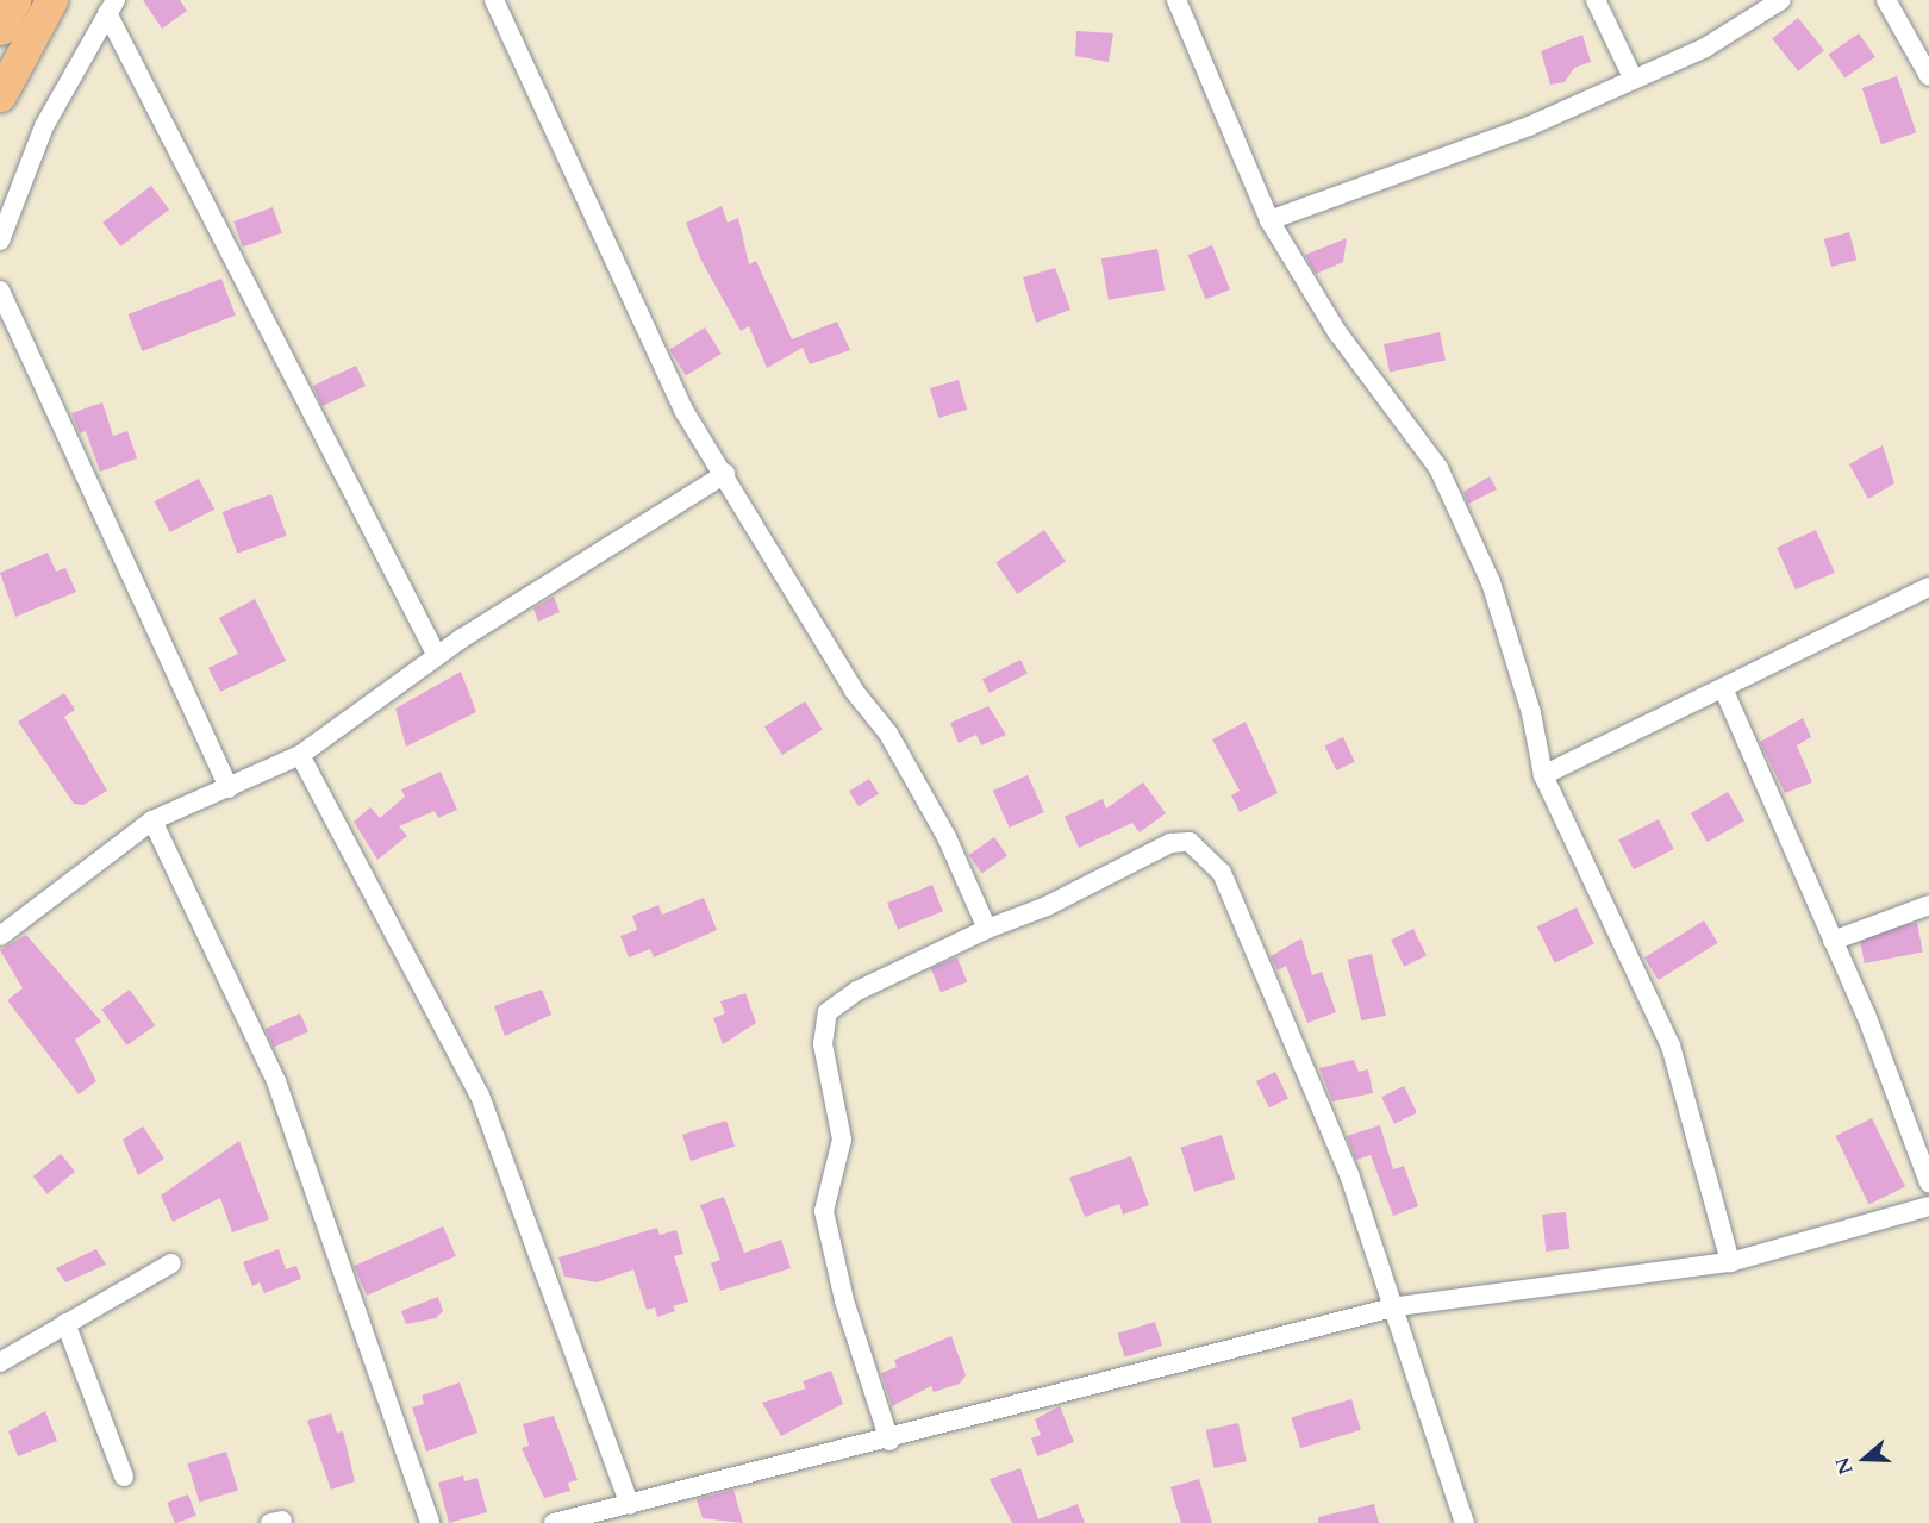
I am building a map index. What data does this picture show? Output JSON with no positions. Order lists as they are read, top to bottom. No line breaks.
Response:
{"north":"left"}
